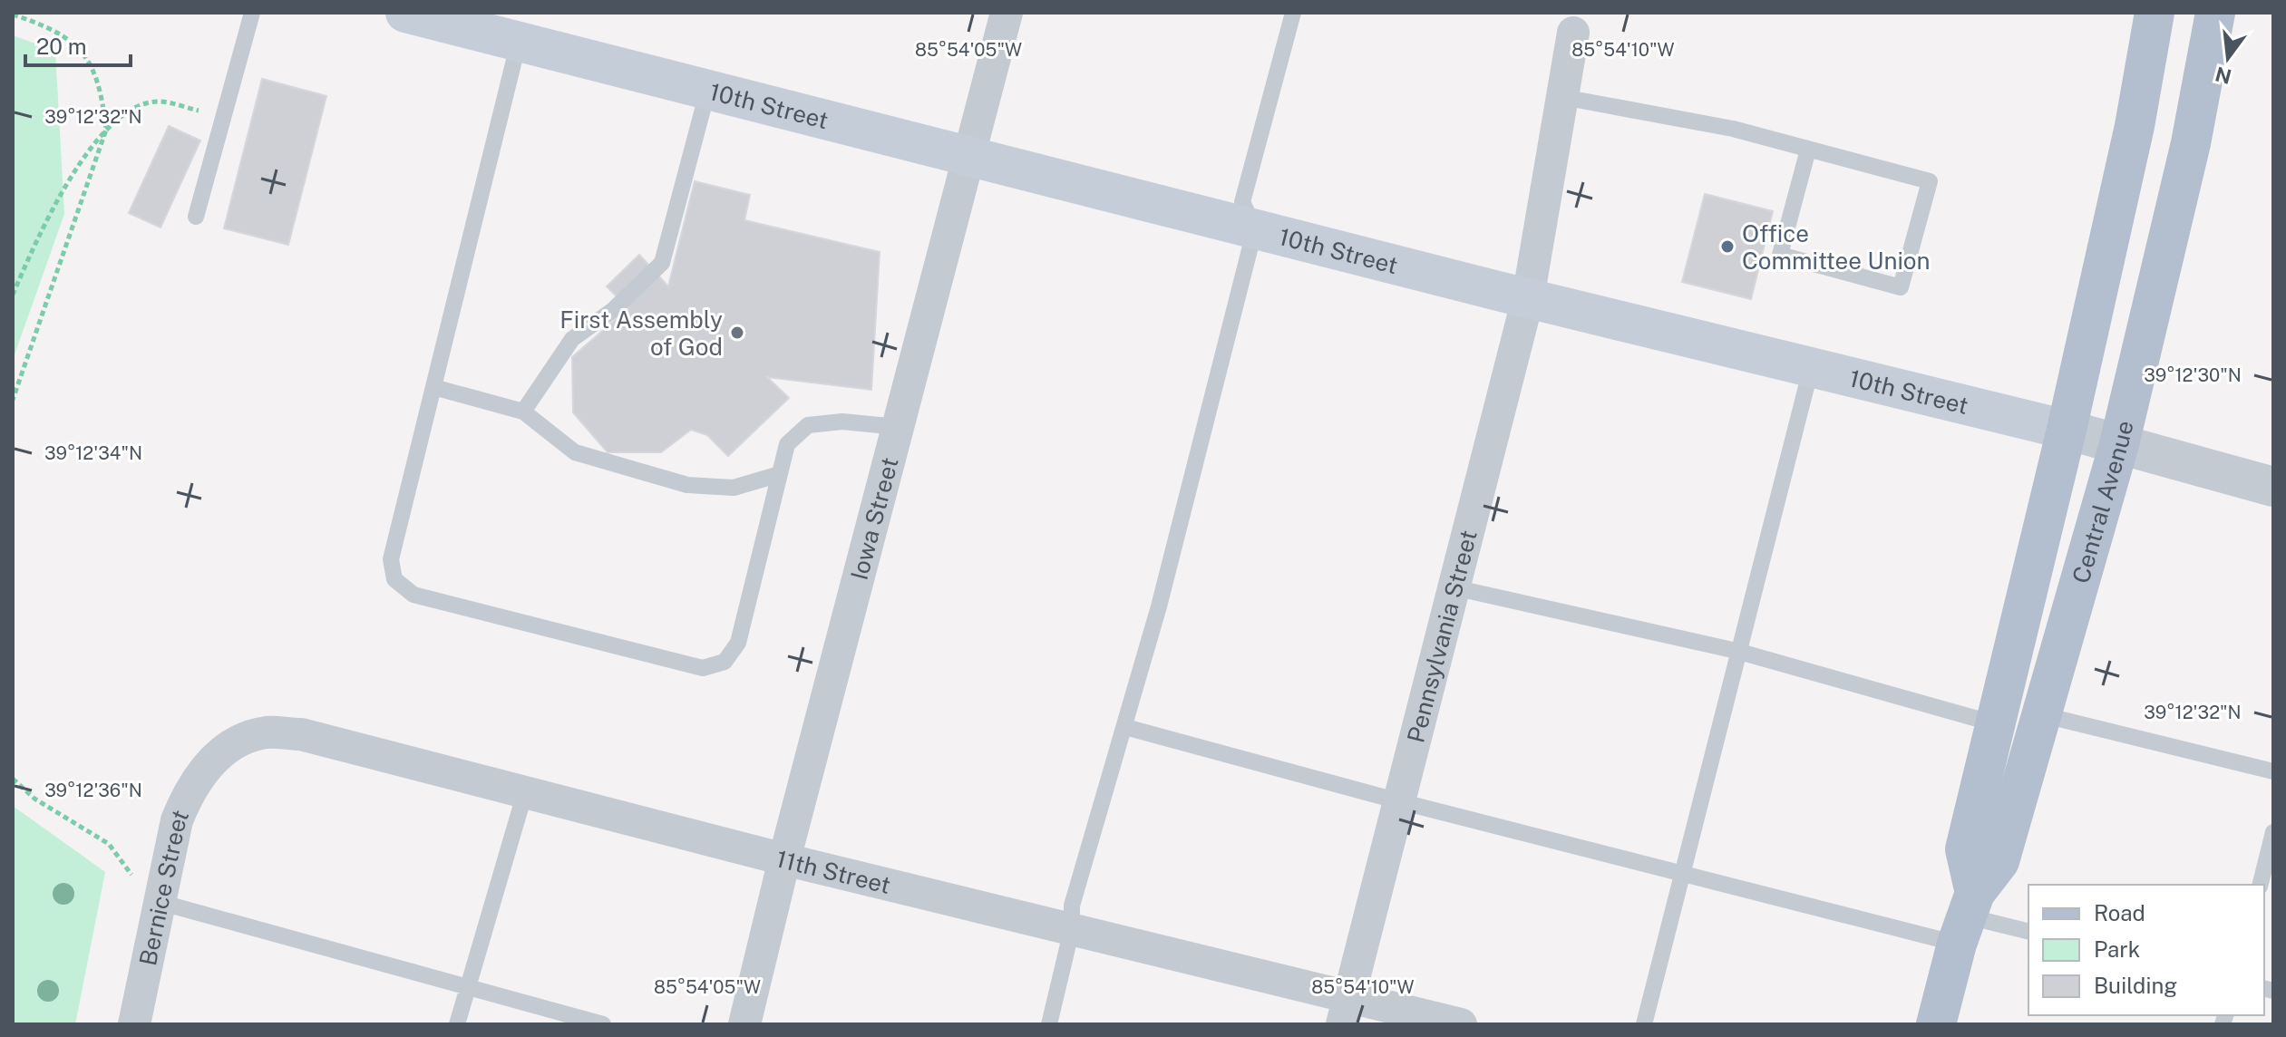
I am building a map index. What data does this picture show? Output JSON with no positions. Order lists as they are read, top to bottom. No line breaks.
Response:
{"streets":{"main road":["10th Street","Central Avenue"],"street":["Iowa Street","Pennsylvania Street","11th Street","Bernice Street"]},"crossings":[["10th Street","Central Avenue"],["10th Street","Iowa Street"],["10th Street","Pennsylvania Street"],["Iowa Street","11th Street"],["Pennsylvania Street","11th Street"],["11th Street","Bernice Street"]],"places":["Office Committee Union","First Assembly of God"],"legend":["Road","Park","Building"],"scale_bar":"20 m","north":"bottom","coordinates":["85°54'05\"W","85°54'10\"W","39°12'32\"N","39°12'30\"N","39°12'34\"N","39°12'36\"N"]}
